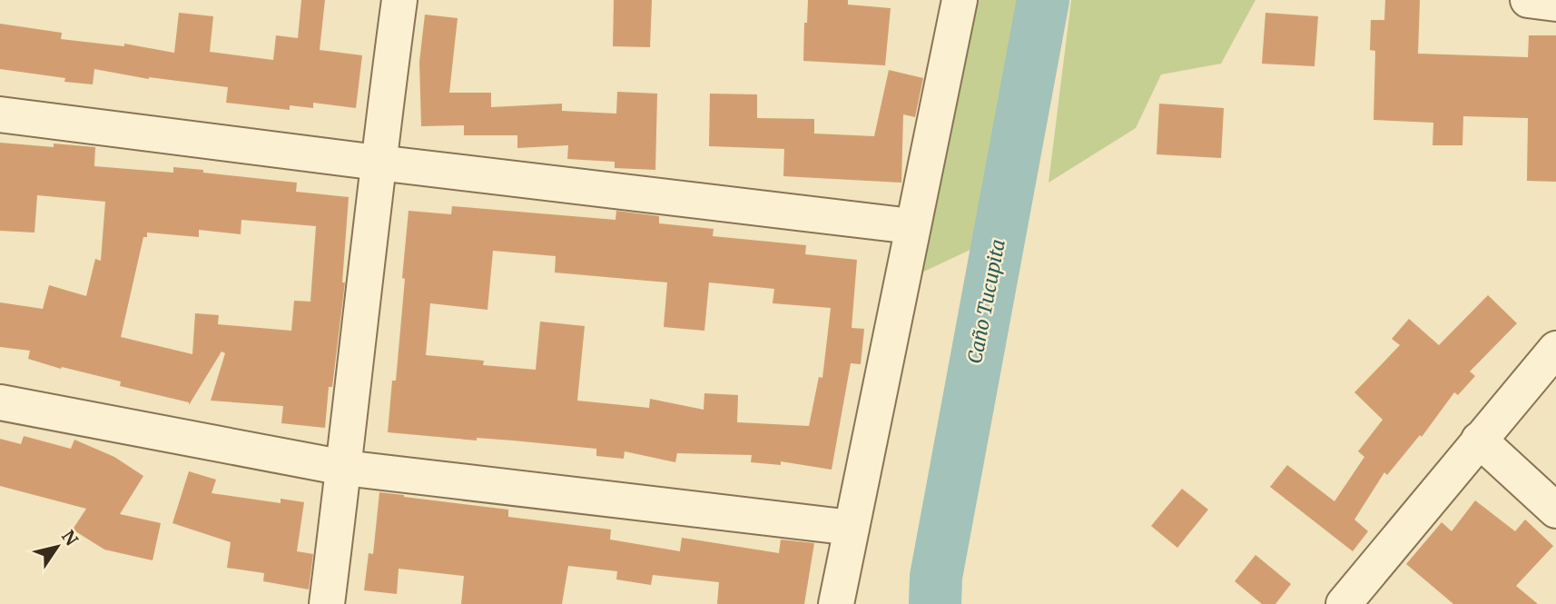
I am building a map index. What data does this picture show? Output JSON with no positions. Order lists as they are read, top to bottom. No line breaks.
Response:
{"water":["Caño Tucupita"],"north":"top right"}
